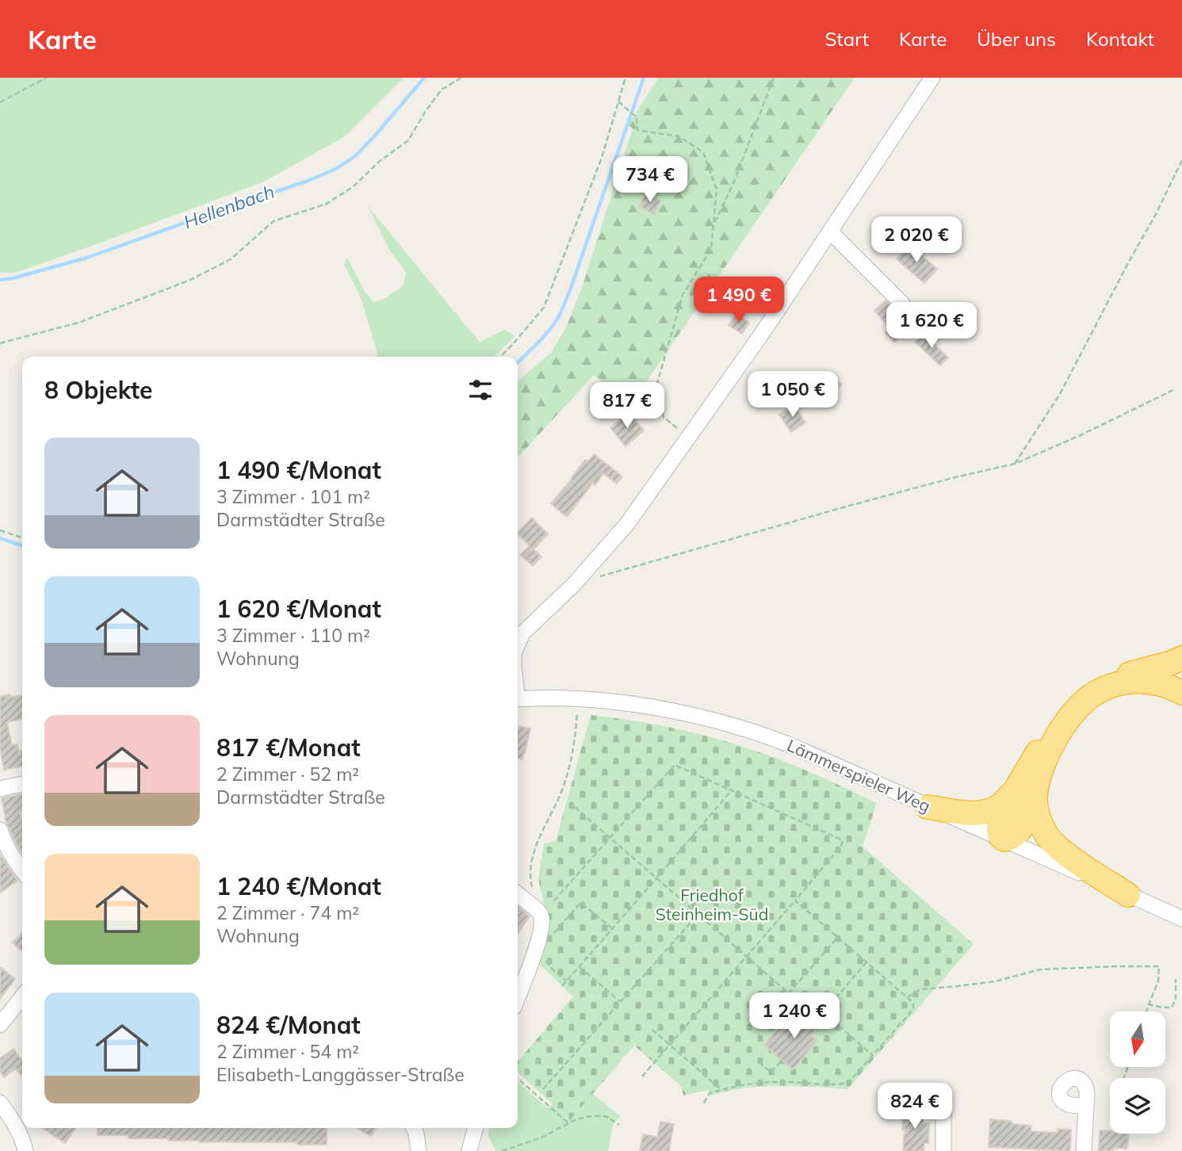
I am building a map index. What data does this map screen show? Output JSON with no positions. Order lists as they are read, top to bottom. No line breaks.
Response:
{"streets":{"street":["Lämmerspieler Weg"]},"water":["Hellenbach"],"parks":["Friedhof Steinheim-Süd"],"north":"bottom","page":{"header":"Karte","nav":["Start","Karte","Über uns","Kontakt"],"price":["734 €","2 020 €","1 490 €","1 620 €","1 050 €","817 €","1 240 €","824 €"],"heading":"8 Objekte","list":[{"name":"1 490 €/Monat","note":"3 Zimmer · 101 m² · Darmstädter Straße"},{"name":"1 620 €/Monat","note":"3 Zimmer · 110 m² · Wohnung"},{"name":"817 €/Monat","note":"2 Zimmer · 52 m² · Darmstädter Straße"},{"name":"1 240 €/Monat","note":"2 Zimmer · 74 m² · Wohnung"},{"name":"824 €/Monat","note":"2 Zimmer · 54 m² · Elisabeth-Langgässer-Straße"}]}}
